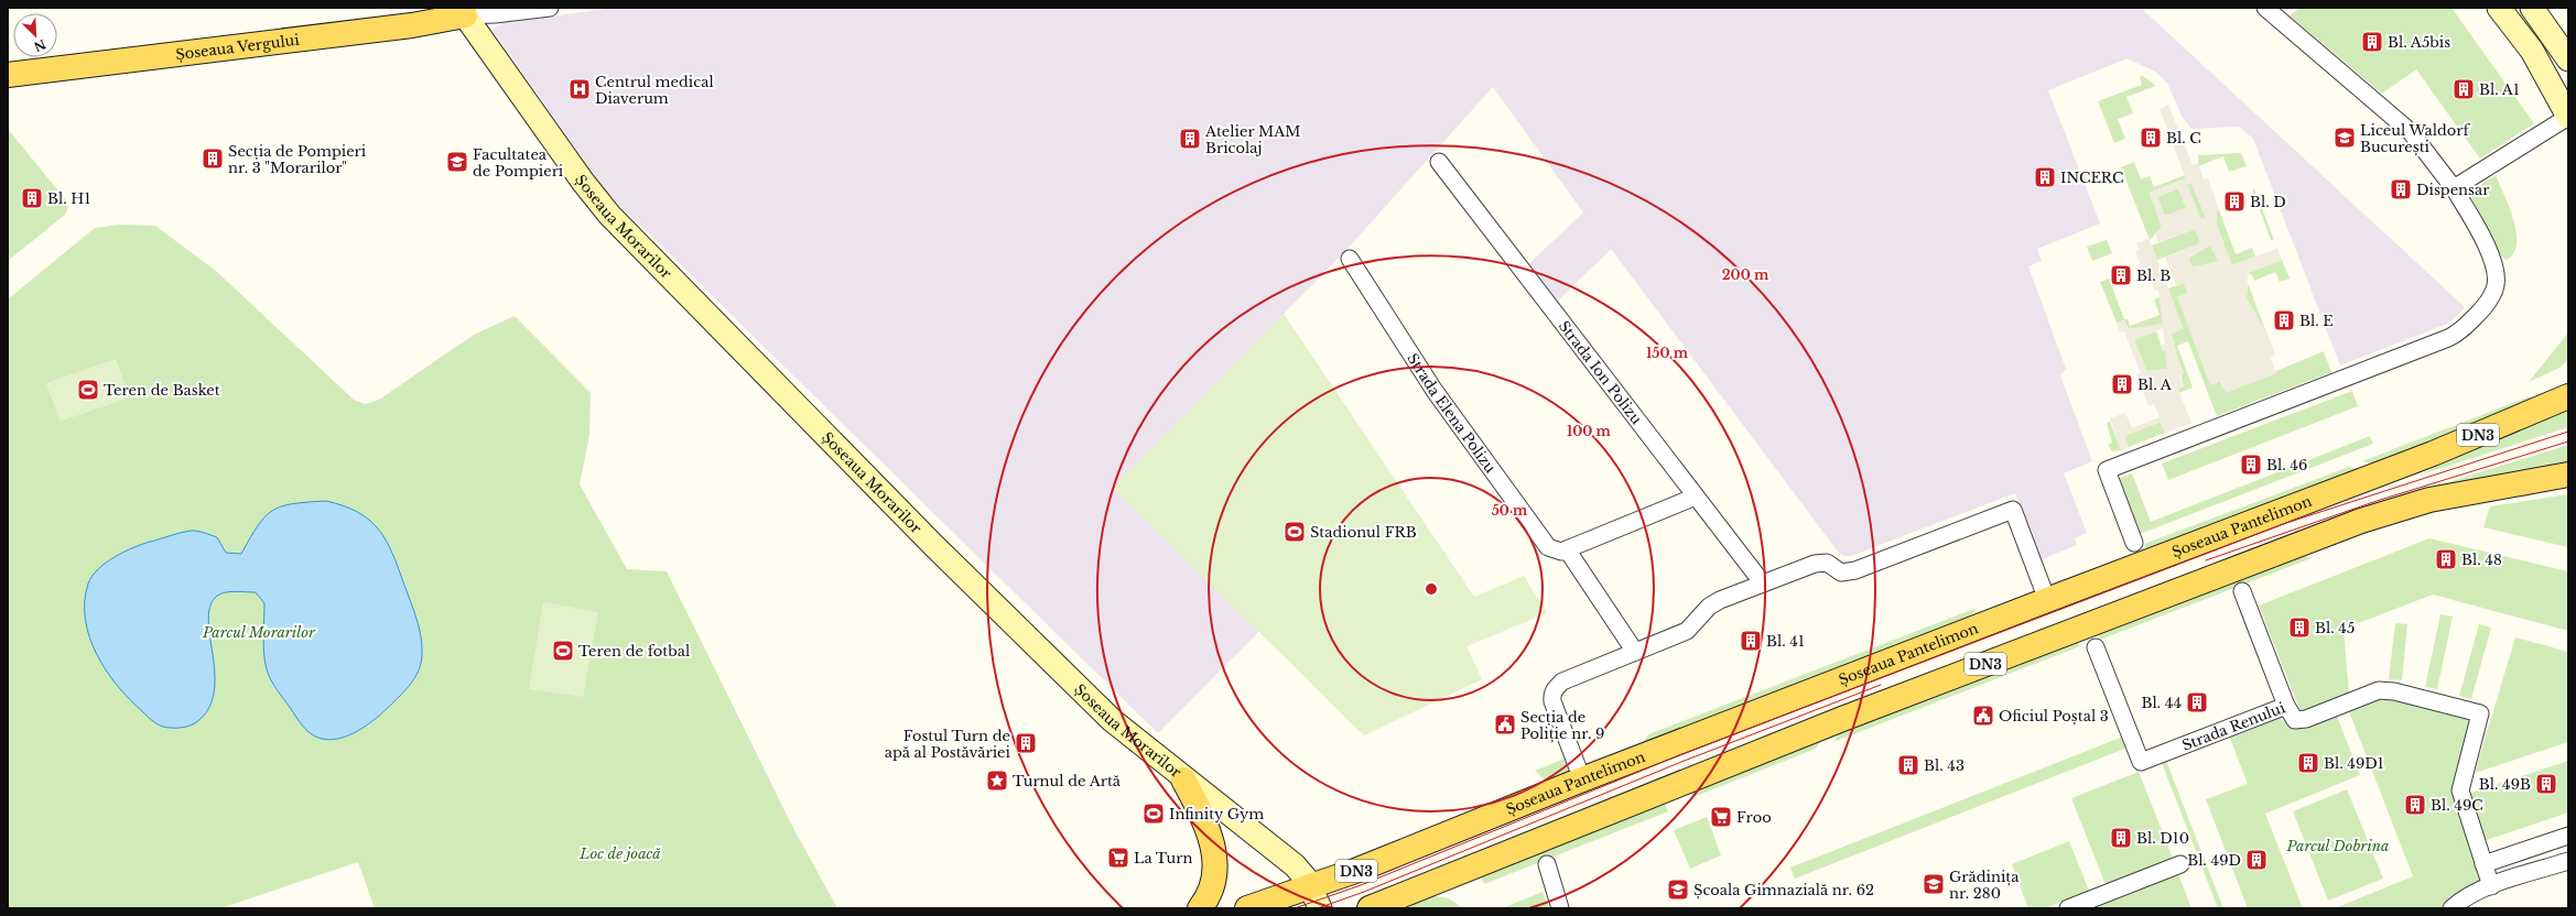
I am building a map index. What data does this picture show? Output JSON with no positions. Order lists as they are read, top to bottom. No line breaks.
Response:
{"streets":{"main road":["Șoseaua Vergului","Șoseaua Morarilor","DN3","Șoseaua Pantelimon"],"street":["Strada Ion Polizu","Strada Elena Polizu","Strada Renului"]},"crossings":[["Șoseaua Vergului","Șoseaua Morarilor"],["Șoseaua Morarilor","Șoseaua Pantelimon"]],"parks":["Parcul Morarilor","Parcul Dobrina","Loc de joacă"],"places":{"building":["Bl. A5bis","Bl. A1","Bl. C","Atelier MAM Bricolaj","Secția de Pompieri nr. 3 \"Morarilor\"","INCERC","Dispensar","Bl. H1","Bl. D","Bl. B","Bl. E","Bl. A","Bl. 46","Bl. 48","Bl. 45","Bl. 41","Bl. 44","Fostul Turn de apă al Postăvăriei","Bl. 49D1","Bl. 43","Bl. 49B","Bl. 49C","Bl. D10","Bl. 49D"],"hospital":["Centrul medical Diaverum"],"school or university":["Liceul Waldorf București","Facultatea de Pompieri","Grădinița nr. 280","Școala Gimnazială nr. 62"],"sports":["Teren de Basket","Stadionul FRB","Teren de fotbal","Infinity Gym"],"public building":["Oficiul Poștal 3","Secția de Poliție nr. 9"],"place":["Turnul de Artă"],"supermarket":["Froo","La Turn"]},"north":"bottom right","rings":["200 m","150 m","100 m","50 m"]}
